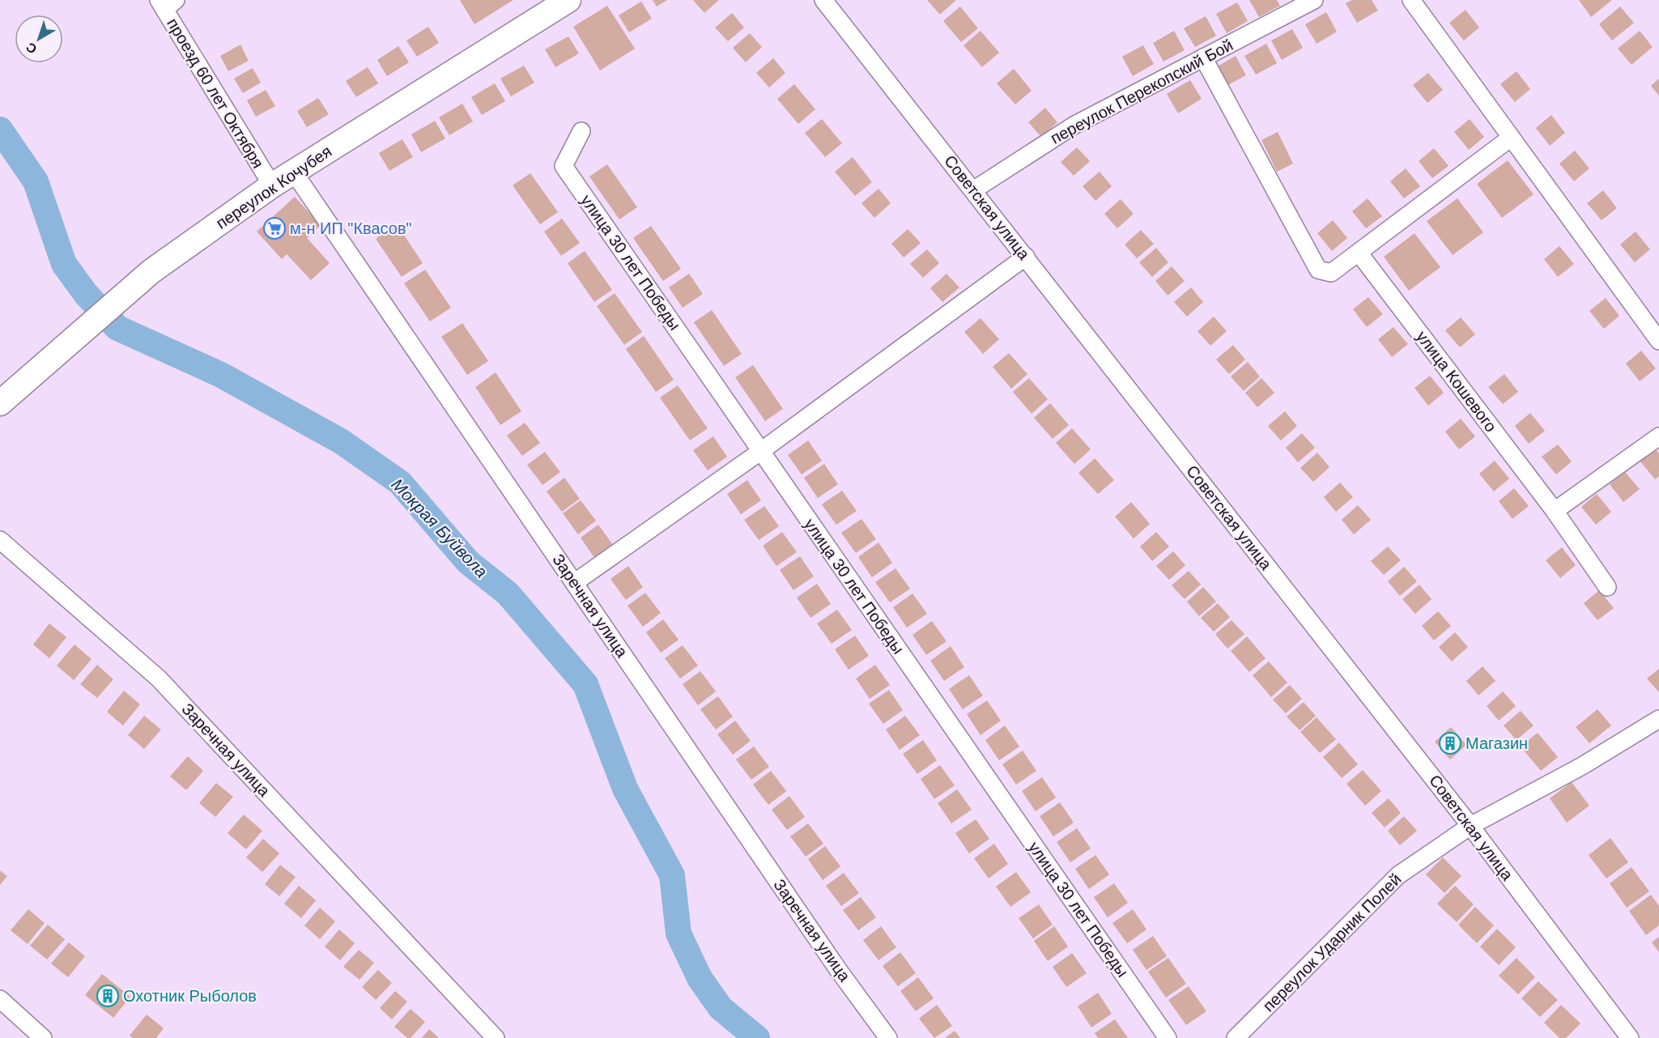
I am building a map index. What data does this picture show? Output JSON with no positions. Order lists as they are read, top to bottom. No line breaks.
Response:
{"streets":{"main road":["переулок Кочубея"],"street":["переулок Перекопский Бой","проезд 60 лет Октября","Советская улица","улица 30 лет Победы","улица Кошевого","Заречная улица","переулок Ударник Полей"]},"crossings":[["переулок Перекопский Бой","Советская улица"],["проезд 60 лет Октября","переулок Кочубея"],["переулок Кочубея","Заречная улица"],["Советская улица","переулок Ударник Полей"]],"water":["Мокрая Буйвола"],"places":{"supermarket":["м-н ИП \"Квасов\""],"building":["Магазин","Охотник Рыболов"]},"north":"bottom left"}
